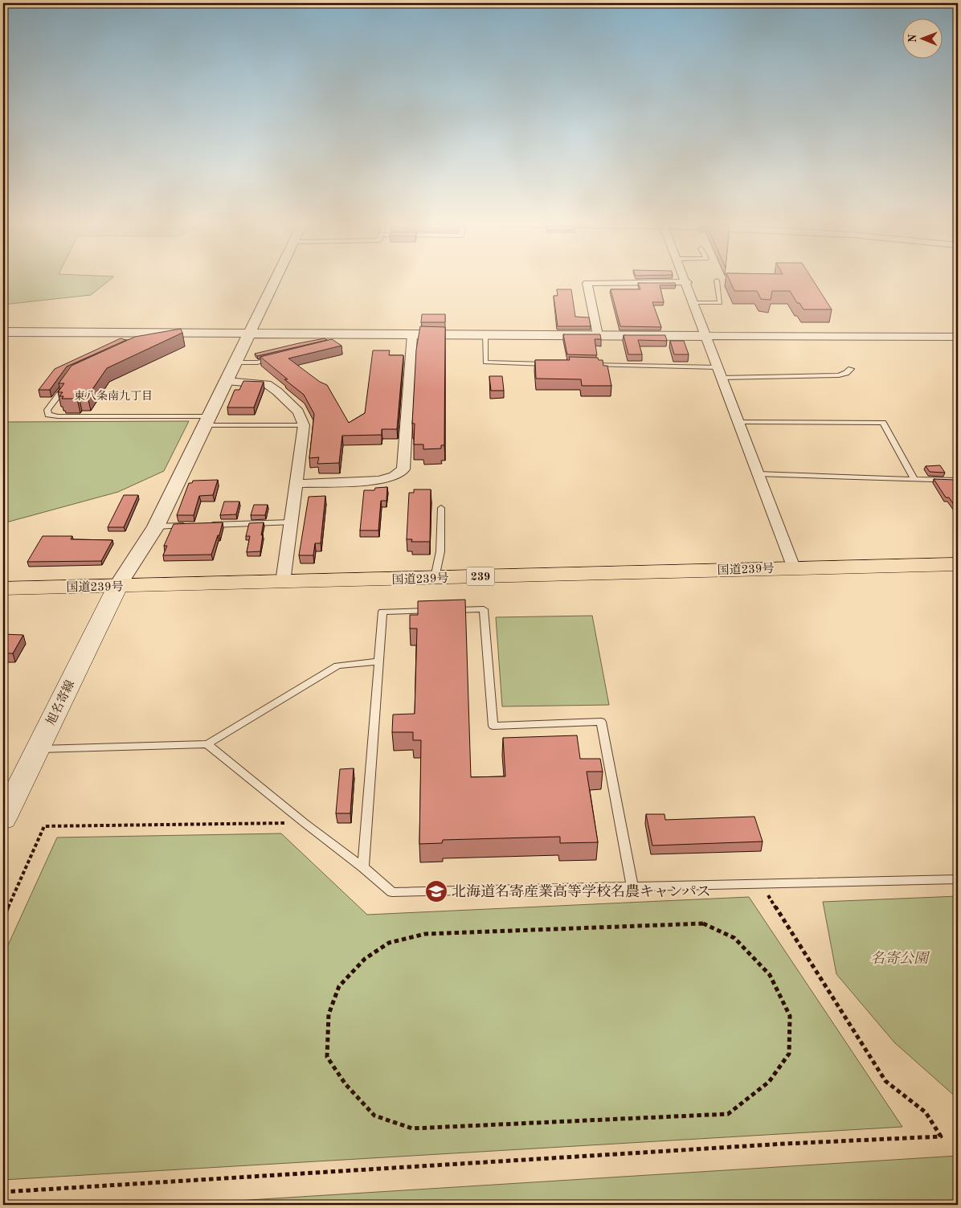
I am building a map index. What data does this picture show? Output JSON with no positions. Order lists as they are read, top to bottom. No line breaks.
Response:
{"streets":{"highway":["国道239号","239"],"main road":["旭名寄線"]},"crossings":[["国道239号","旭名寄線"]],"districts":["東八条南九丁目"],"parks":["名寄公園"],"places":{"school or university":["北海道名寄産業高等学校名農キャンパス"]},"north":"left"}
